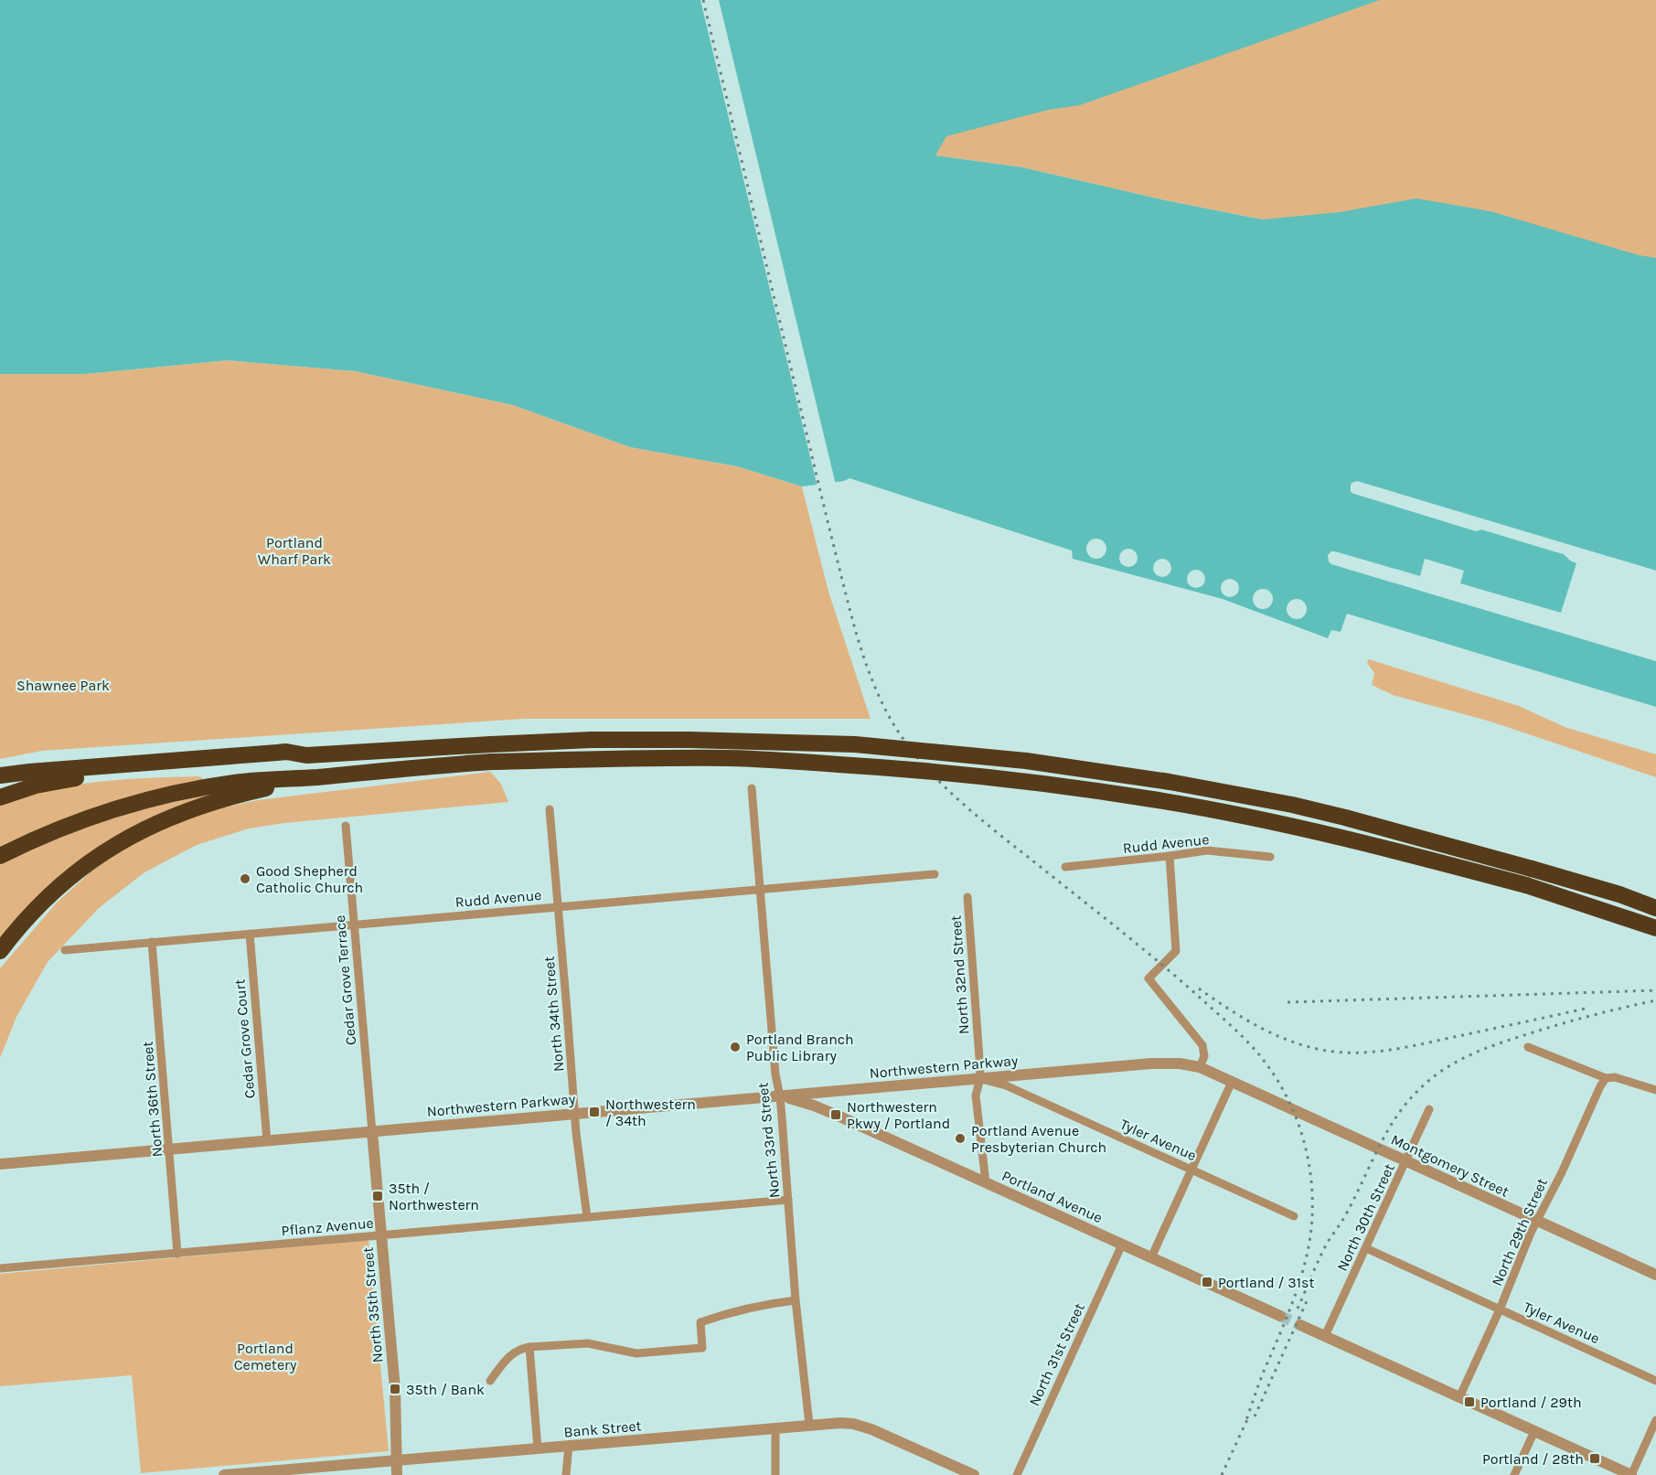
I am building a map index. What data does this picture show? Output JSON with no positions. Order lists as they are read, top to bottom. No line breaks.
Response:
{"streets":{"street":["Rudd Avenue","North 32nd Street","Cedar Grove Terrace","North 34th Street","Cedar Grove Court","Northwestern Parkway","North 36th Street","Tyler Avenue","North 33rd Street","Montgomery Street","Portland Avenue","North 30th Street","Pflanz Avenue","North 29th Street","North 35th Street","North 31st Street","Bank Street"]},"crossings":[["Rudd Avenue","Cedar Grove Terrace"],["Rudd Avenue","North 34th Street"],["Rudd Avenue","Cedar Grove Court"],["Rudd Avenue","North 36th Street"],["Rudd Avenue","North 33rd Street"],["North 32nd Street","Northwestern Parkway"],["North 32nd Street","Tyler Avenue"],["North 32nd Street","Portland Avenue"],["Cedar Grove Terrace","Northwestern Parkway"],["Cedar Grove Terrace","North 35th Street"],["North 34th Street","Northwestern Parkway"],["North 34th Street","Pflanz Avenue"],["Cedar Grove Court","Northwestern Parkway"],["Northwestern Parkway","North 36th Street"],["Northwestern Parkway","Tyler Avenue"],["Northwestern Parkway","North 33rd Street"],["Northwestern Parkway","Montgomery Street"],["Northwestern Parkway","Portland Avenue"],["Northwestern Parkway","North 35th Street"],["North 36th Street","Pflanz Avenue"],["Tyler Avenue","North 30th Street"],["Tyler Avenue","North 29th Street"],["North 33rd Street","Portland Avenue"],["North 33rd Street","Pflanz Avenue"],["North 33rd Street","Bank Street"],["Montgomery Street","North 30th Street"],["Montgomery Street","North 29th Street"],["Portland Avenue","North 31st Street"],["Pflanz Avenue","North 35th Street"],["North 35th Street","Bank Street"]],"parks":["Portland Wharf Park","Shawnee Park","Portland Cemetery"],"places":{"other":["Good Shepherd Catholic Church","Portland Branch Public Library","Portland Avenue Presbyterian Church"],"transit":["Northwestern / 34th","Northwestern Pkwy / Portland","35th / Northwestern","Portland / 31st","35th / Bank","Portland / 29th","Portland / 28th"]}}
